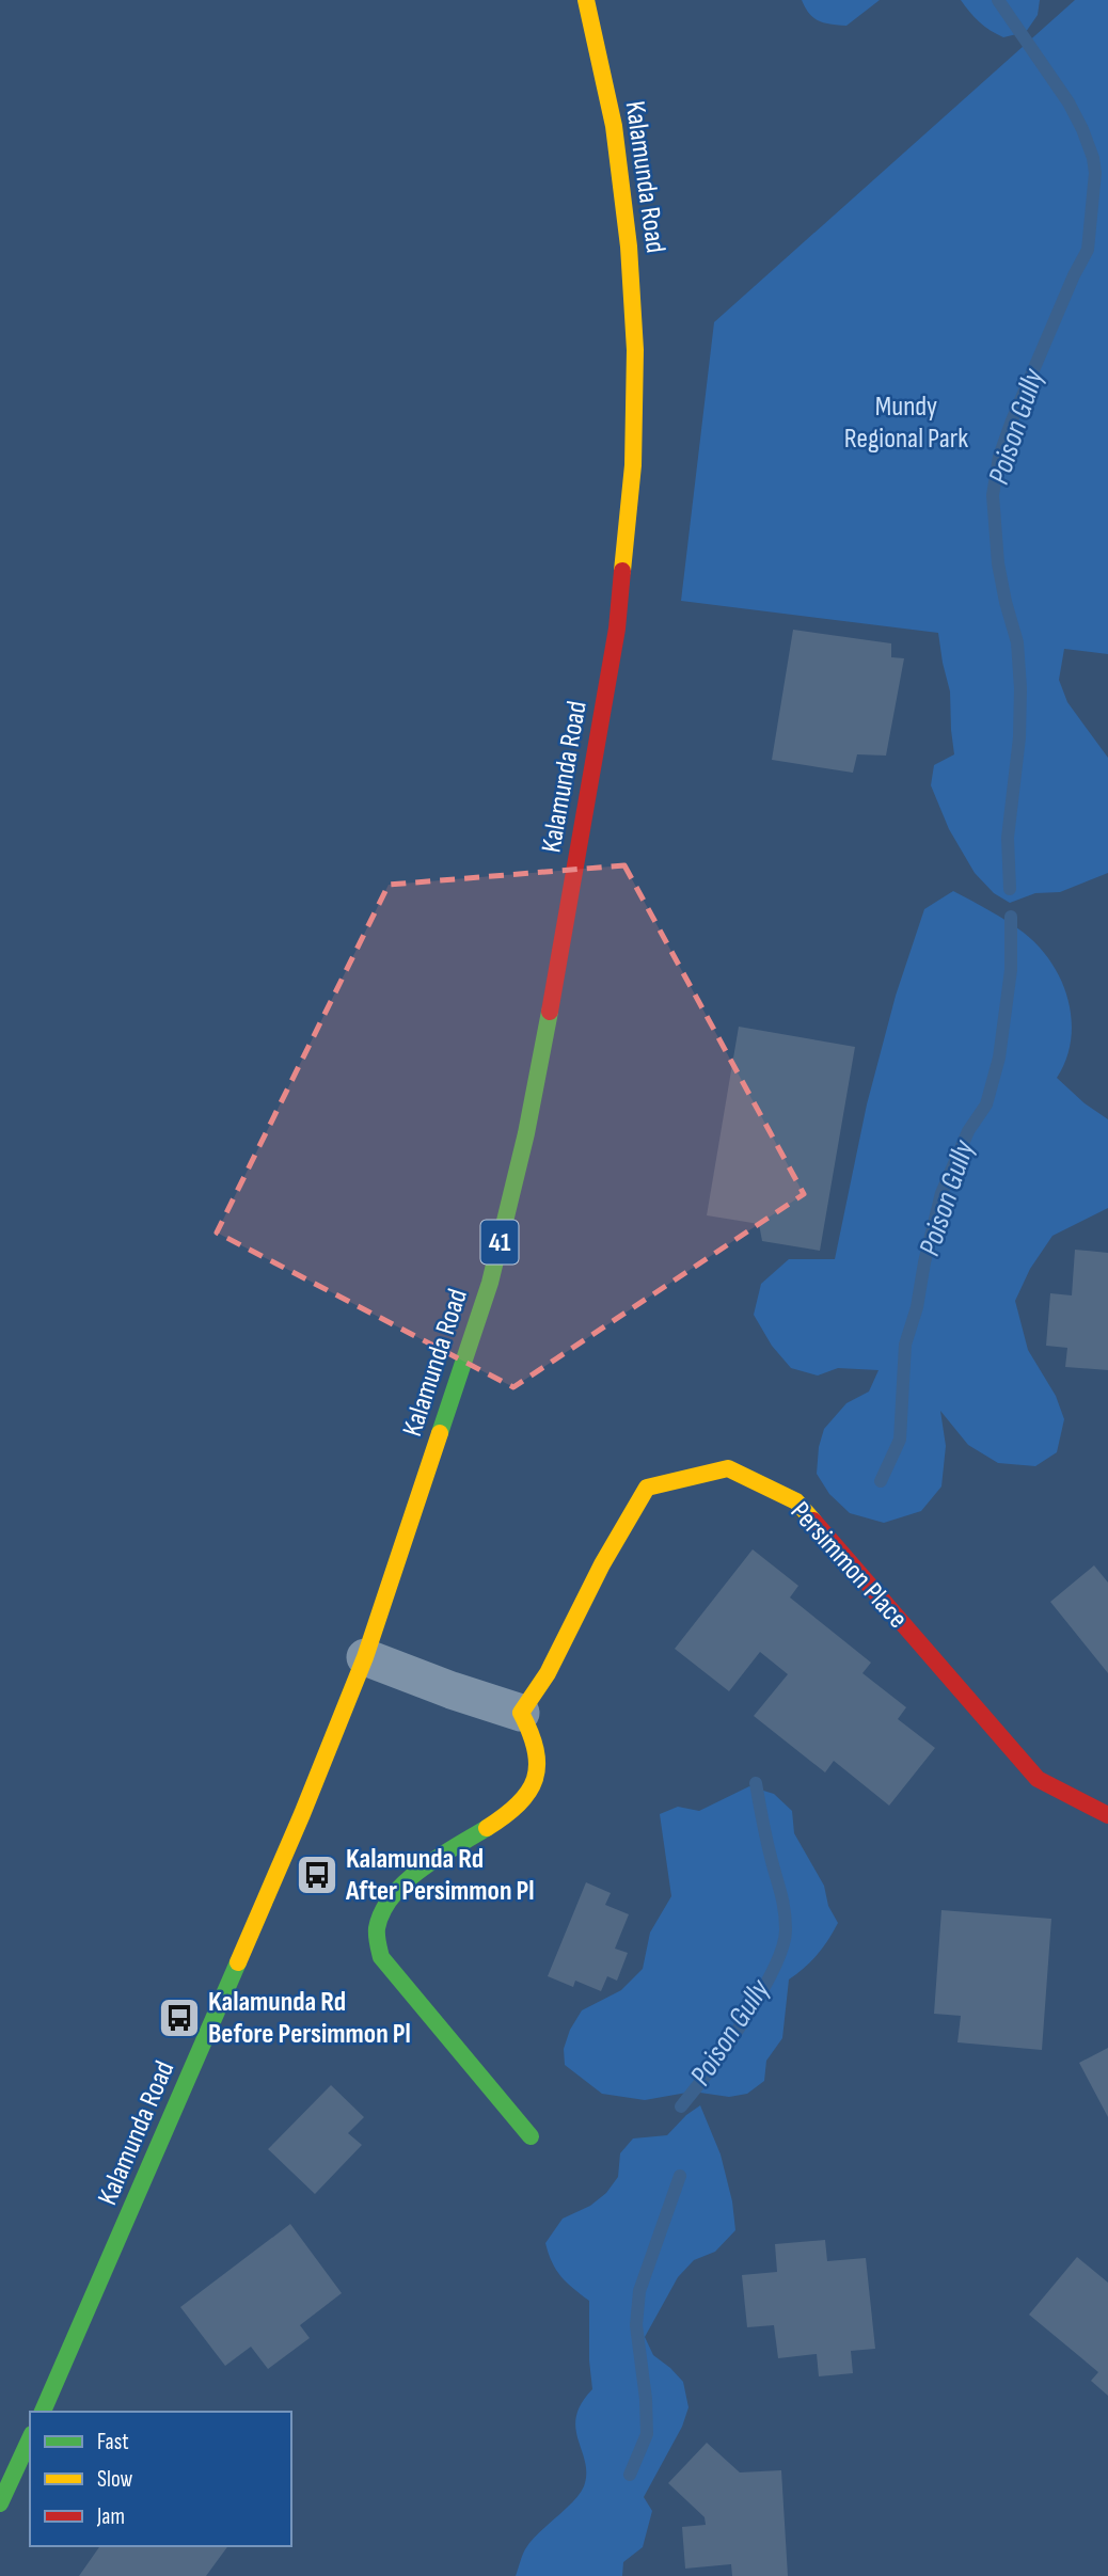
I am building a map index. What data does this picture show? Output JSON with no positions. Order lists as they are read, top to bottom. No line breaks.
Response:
{"streets":{"main road":["Kalamunda Road","41","Persimmon Place"]},"water":["Poison Gully"],"parks":["Mundy Regional Park"],"places":{"bus stop":["Kalamunda Rd After Persimmon Pl","Kalamunda Rd Before Persimmon Pl"]},"legend":["Fast","Slow","Jam"]}
